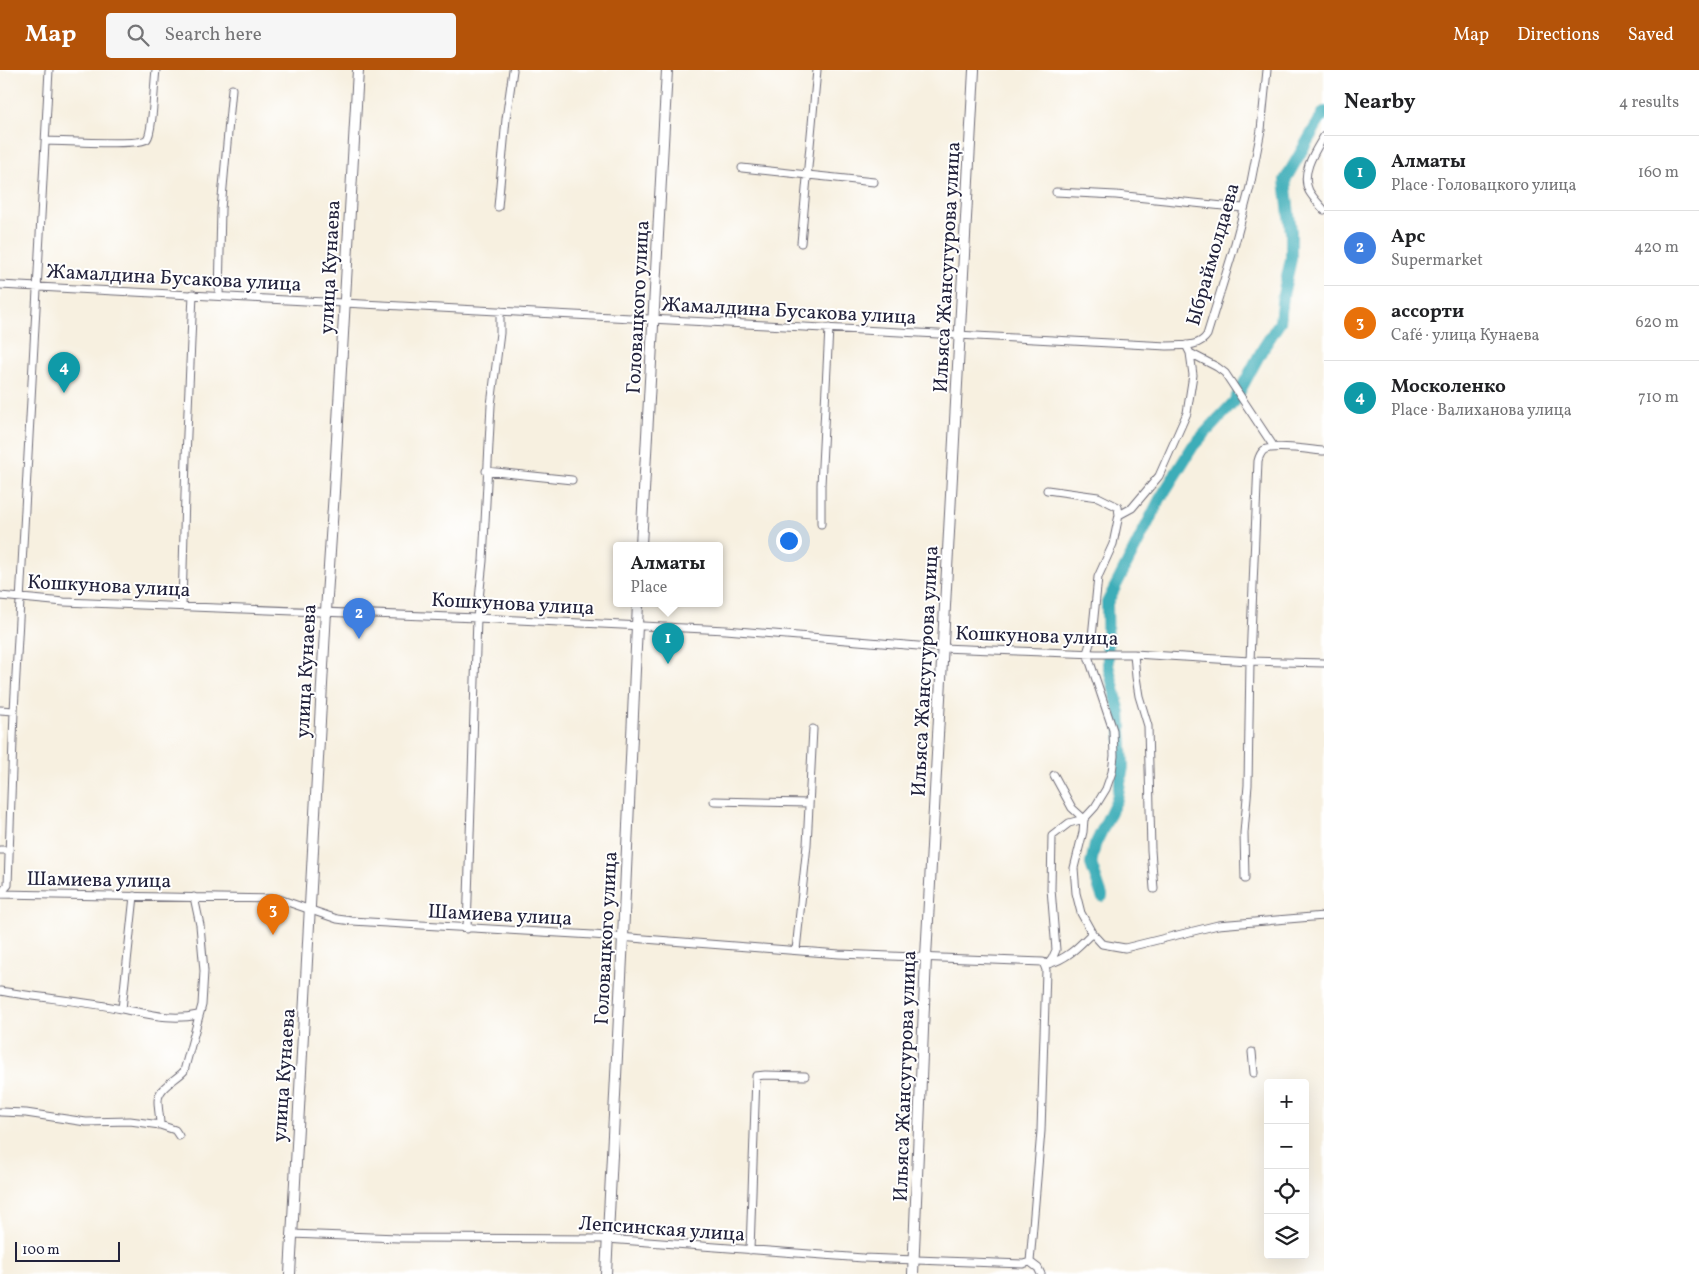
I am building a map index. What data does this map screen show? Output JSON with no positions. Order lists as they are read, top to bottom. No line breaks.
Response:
{"streets":{"street":["Ыбраймолдаева","улица Кунаева","Ильяса Жансугурова улица","Жамалдина Бусакова улица","Головацкого улица","Кошкунова улица","Шамиева улица","Лепсинская улица"]},"crossings":[["Ыбраймолдаева","Жамалдина Бусакова улица"],["улица Кунаева","Жамалдина Бусакова улица"],["улица Кунаева","Кошкунова улица"],["улица Кунаева","Шамиева улица"],["улица Кунаева","Лепсинская улица"],["Ильяса Жансугурова улица","Жамалдина Бусакова улица"],["Ильяса Жансугурова улица","Кошкунова улица"],["Ильяса Жансугурова улица","Шамиева улица"],["Ильяса Жансугурова улица","Лепсинская улица"],["Жамалдина Бусакова улица","Головацкого улица"],["Головацкого улица","Кошкунова улица"],["Головацкого улица","Шамиева улица"],["Головацкого улица","Лепсинская улица"]],"scale_bar":"100 m","page":{"header":"Map","search":"Search here","nav":["Map","Directions","Saved"],"heading":["Nearby","4 results"],"list":[{"mark":"1","name":"Алматы","note":"Place · Головацкого улица","value":"160 m"},{"mark":"2","name":"Арс","note":"Supermarket","value":"420 m"},{"mark":"3","name":"ассорти","note":"Café · улица Кунаева","value":"620 m"},{"mark":"4","name":"Москоленко","note":"Place · Валиханова улица","value":"710 m"}],"pins":["4","2","1","3"],"popup":["Алматы","Place"],"map_buttons":["+","−"],"scale":"100 m"}}
